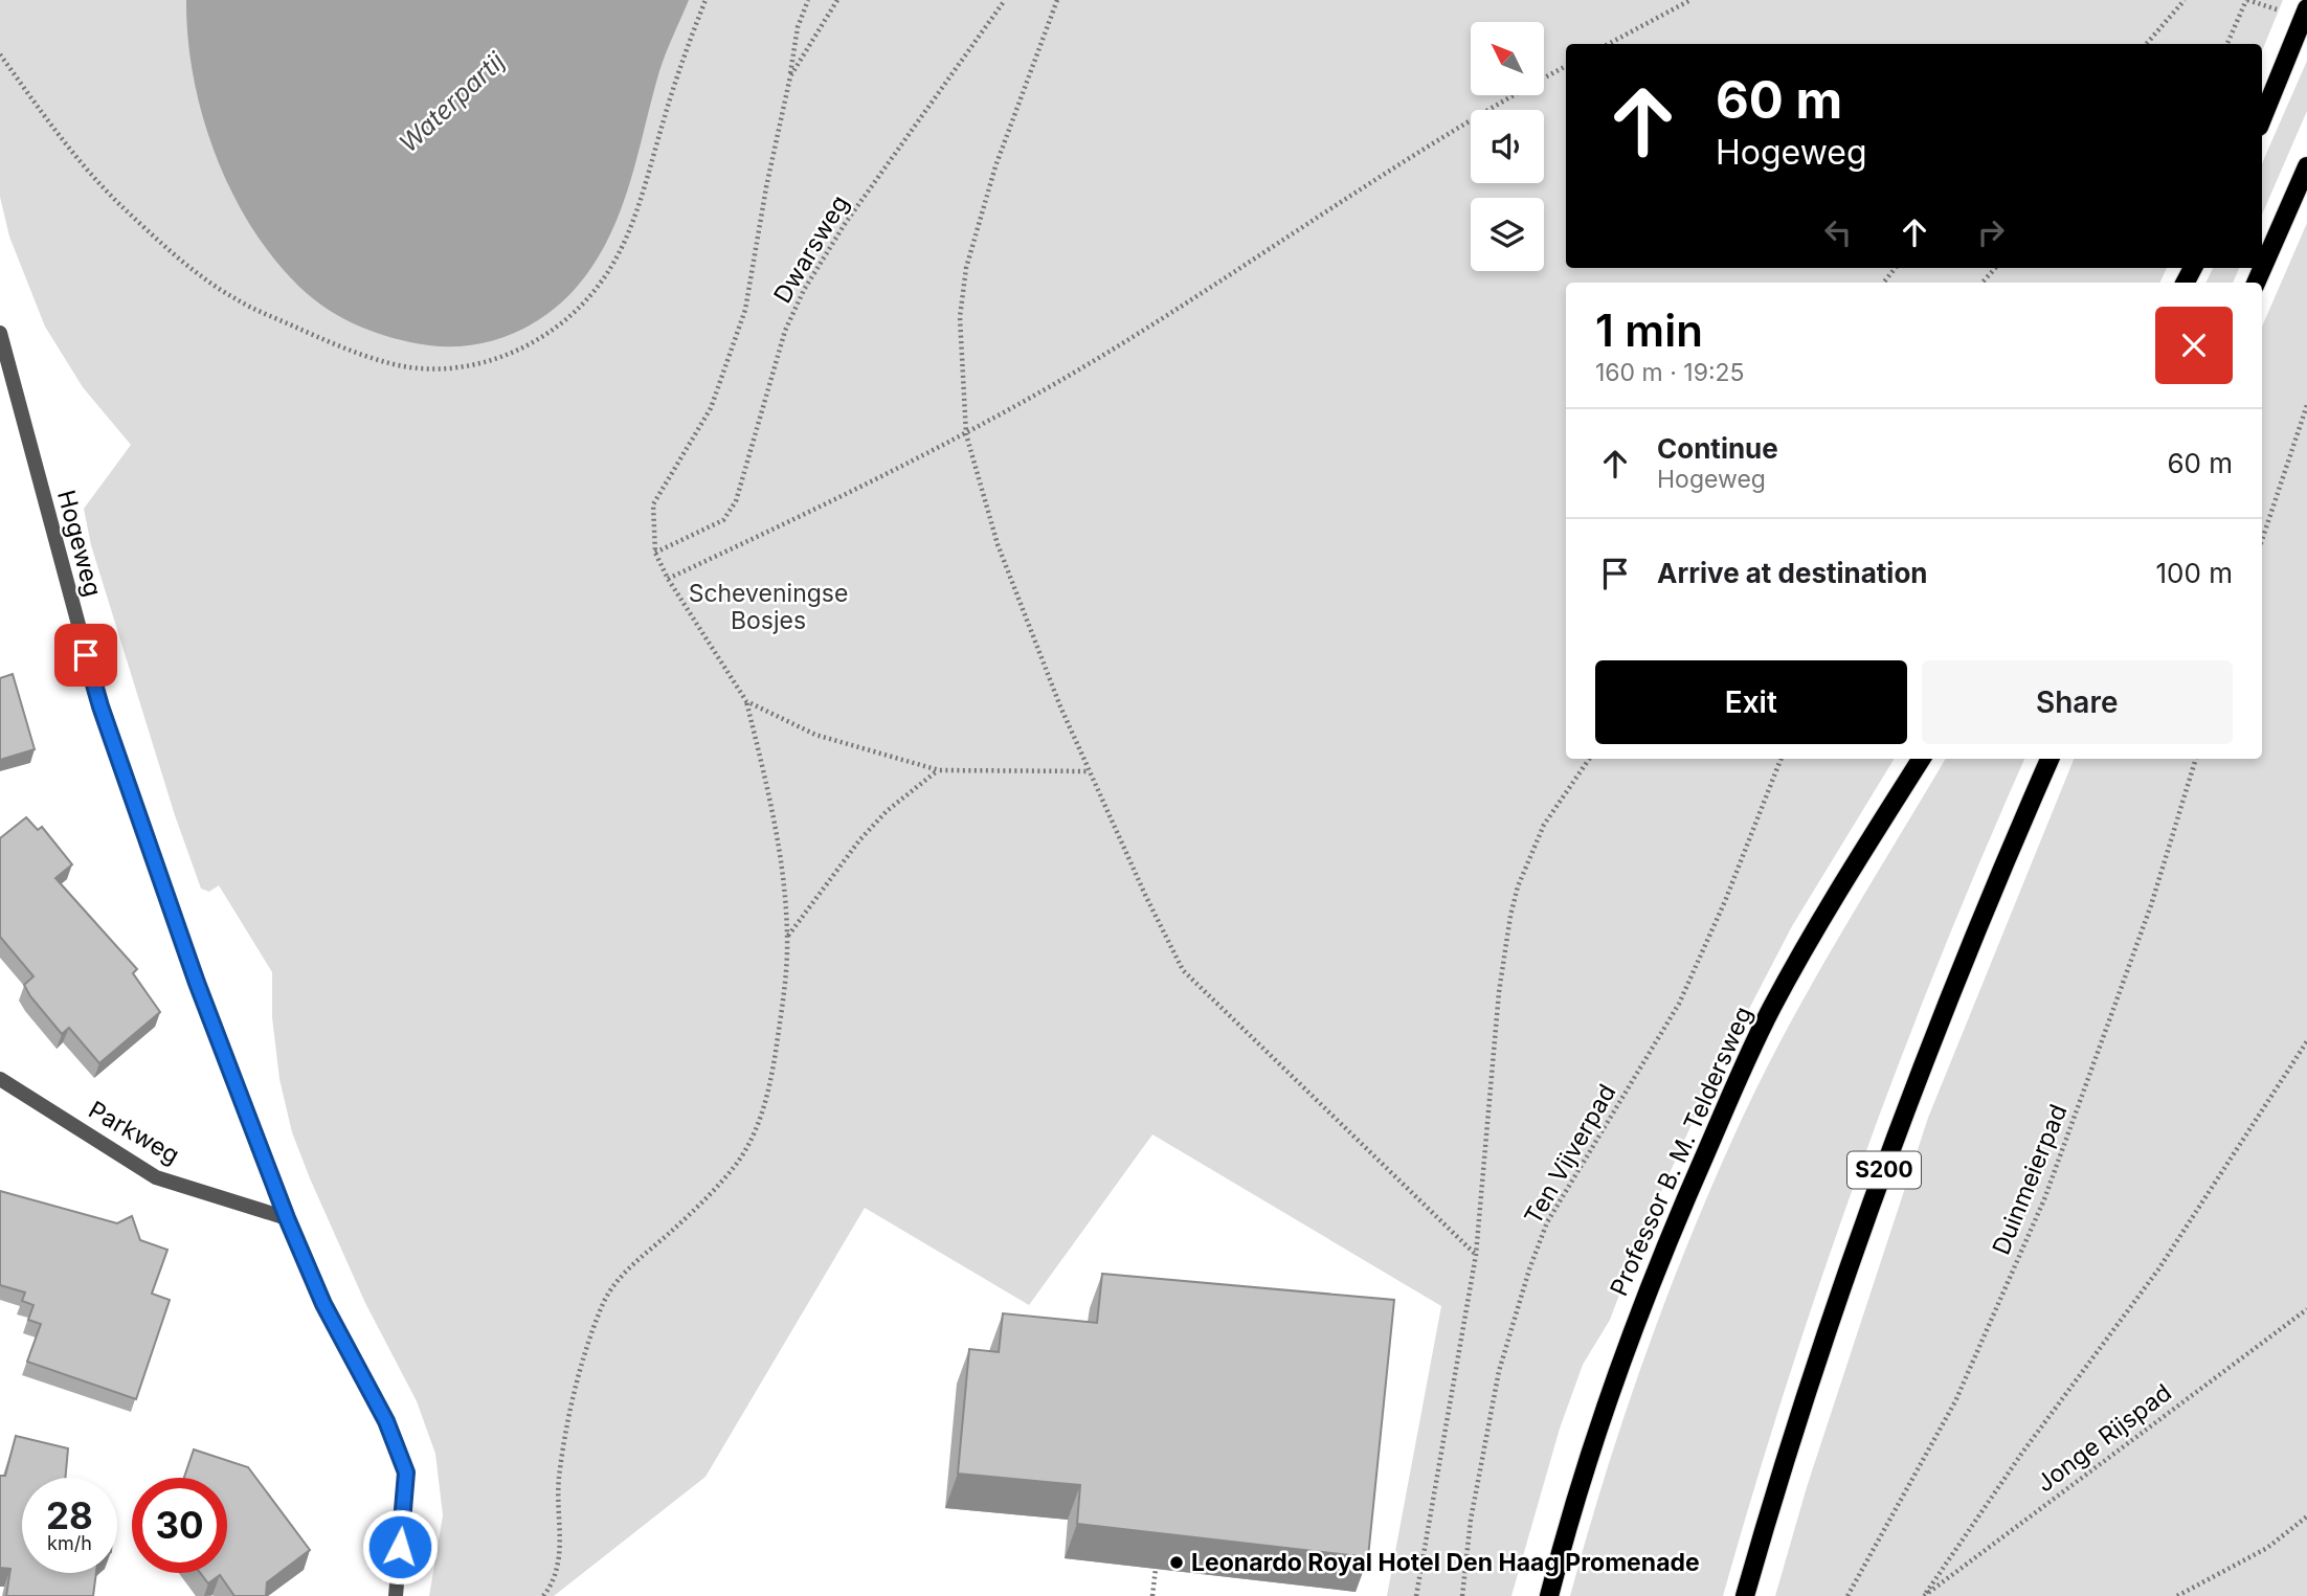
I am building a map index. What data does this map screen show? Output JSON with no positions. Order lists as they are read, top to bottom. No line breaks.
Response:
{"streets":{"main road":["Professor B. M. Teldersweg","S200"],"street":["Hogeweg","Parkweg"],"path":["Dwarsweg","Ten Vijverpad","Duinmeierpad","Jonge Rijspad"]},"crossings":[["Hogeweg","Parkweg"]],"water":["Waterpartij"],"parks":["Scheveningse Bosjes"],"places":["Leonardo Royal Hotel Den Haag Promenade"],"north":"top left","page":{"turn":["60 m","Hogeweg"],"heading":["1 min","160 m · 19:25"],"list":[{"name":"Continue","note":"Hogeweg","value":"60 m"},{"name":"Arrive at destination","value":"100 m"}],"buttons":["Exit","Share"],"speed":"28 km/h","limit":"30"}}
